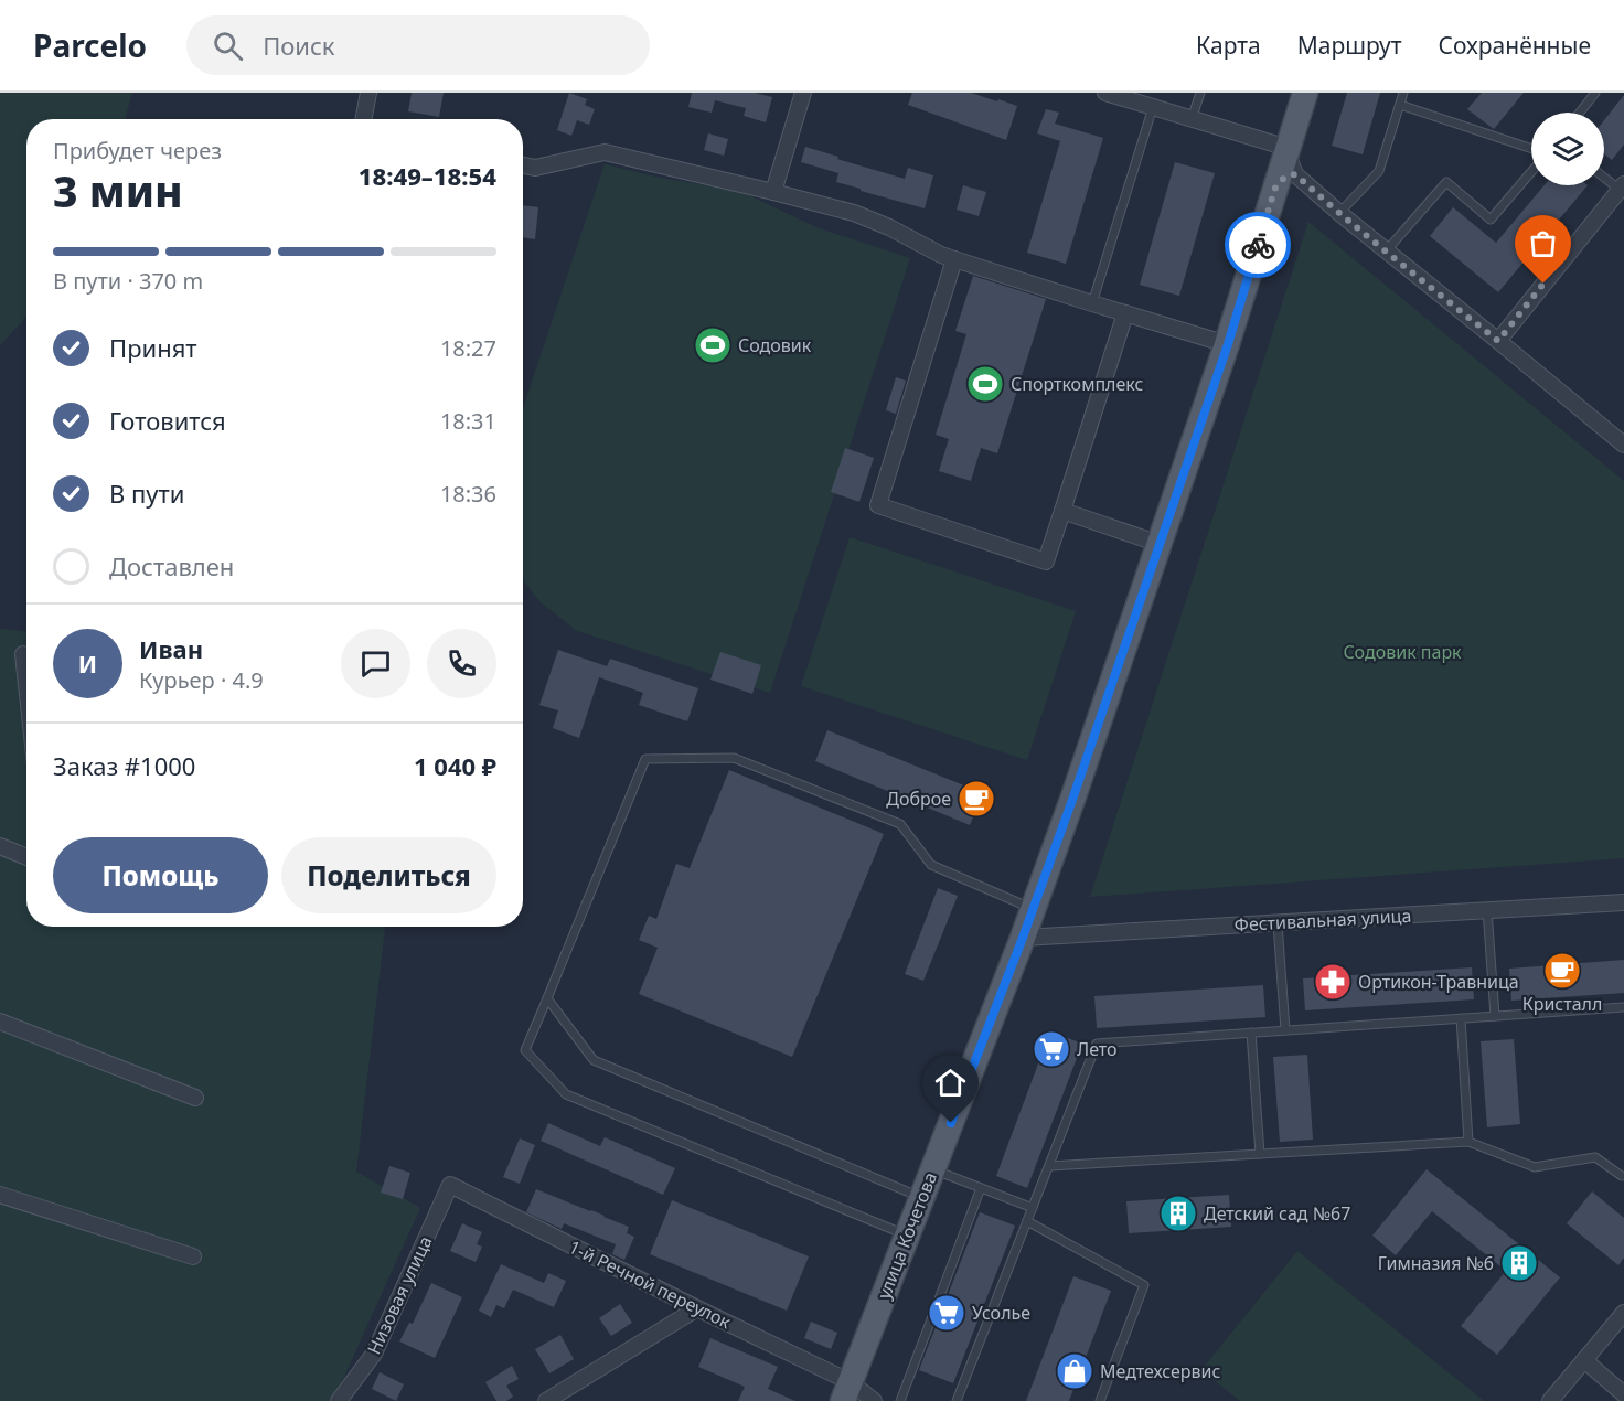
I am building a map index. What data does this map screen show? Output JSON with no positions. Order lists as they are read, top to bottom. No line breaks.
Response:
{"streets":{"main road":["улица Кочетова"],"street":["Фестивальная улица","1-й Речной переулок","Низовая улица"]},"crossings":[["Фестивальная улица","улица Кочетова"],["улица Кочетова","1-й Речной переулок"],["1-й Речной переулок","Низовая улица"]],"parks":["Содовик парк"],"places":{"sports":["Содовик","Спорткомплекс"],"cafe":["Доброе","Кристалл"],"pharmacy":["Ортикон-Травница"],"supermarket":["Лето","Усолье"],"building":["Детский сад №67","Гимназия №6"],"shop":["Медтехсервис"]},"page":{"header":"Parcelo","search":"Поиск","nav":["Карта","Маршрут","Сохранённые"],"heading":["3 мин","Прибудет через","18:49–18:54"],"panel":["Иван","Курьер · 4.9","Заказ #1000","1 040 ₽"],"bar":"В пути · 370 m","list":[["Принят","18:27"],["Готовится","18:31"],["В пути","18:36"],"Доставлен"],"round":"И","buttons":["Помощь","Поделиться"]}}
